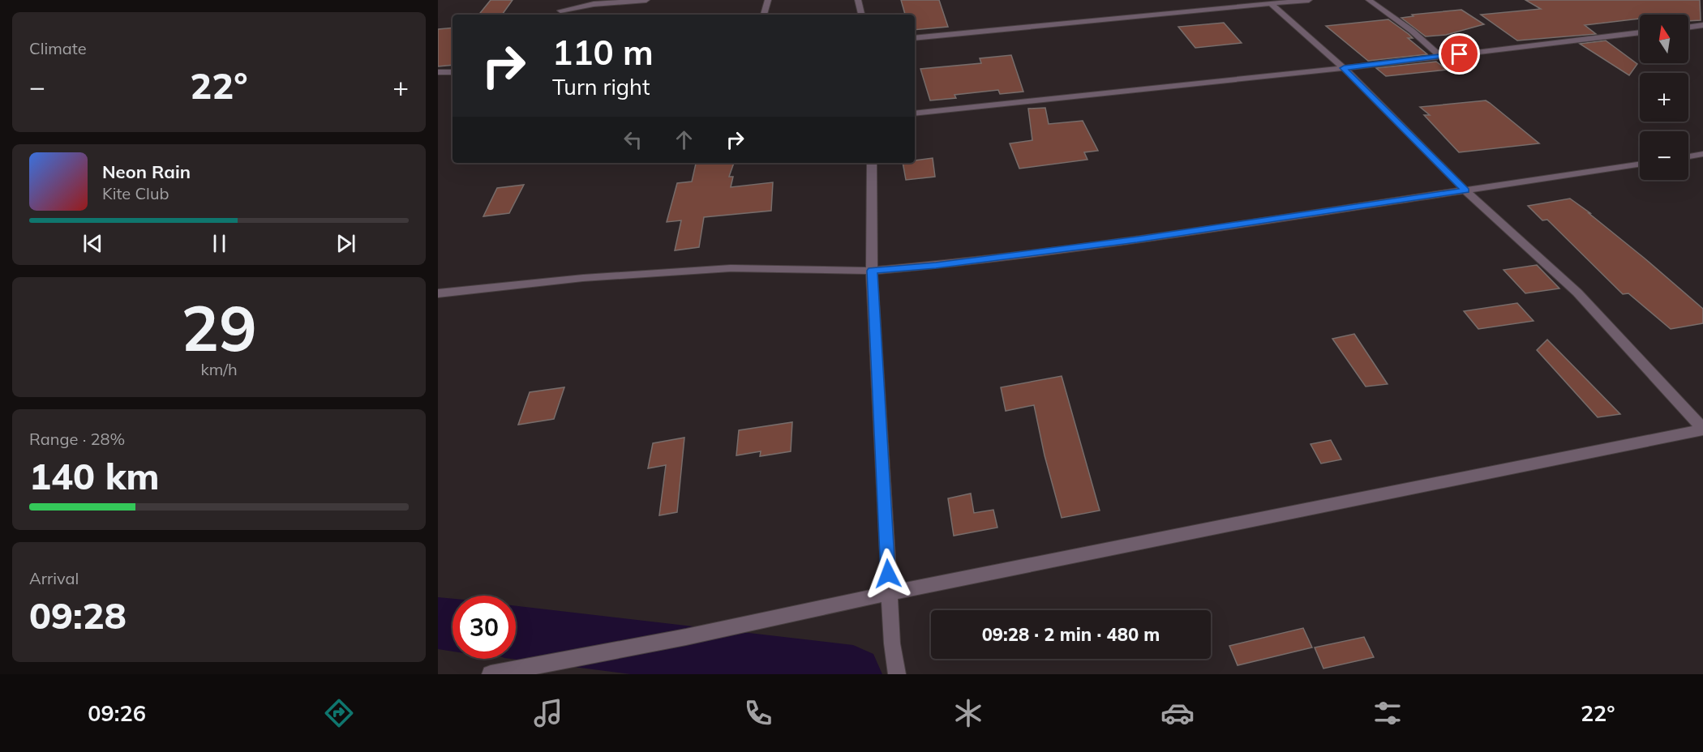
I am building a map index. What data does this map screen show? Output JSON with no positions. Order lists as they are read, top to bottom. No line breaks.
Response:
{"north":"top","page":{"tile":["Climate",["29","km/h"],["Range · 28%","140 km"],["Arrival","09:28"]],"map_buttons":["+","−"],"turn":["110 m","Turn right"],"heat":["−","22°","+"],"song":["Neon Rain","Kite Club"],"limit":"30","trip":"09:28 · 2 min · 480 m","tabs":["09:26","22°"]}}
